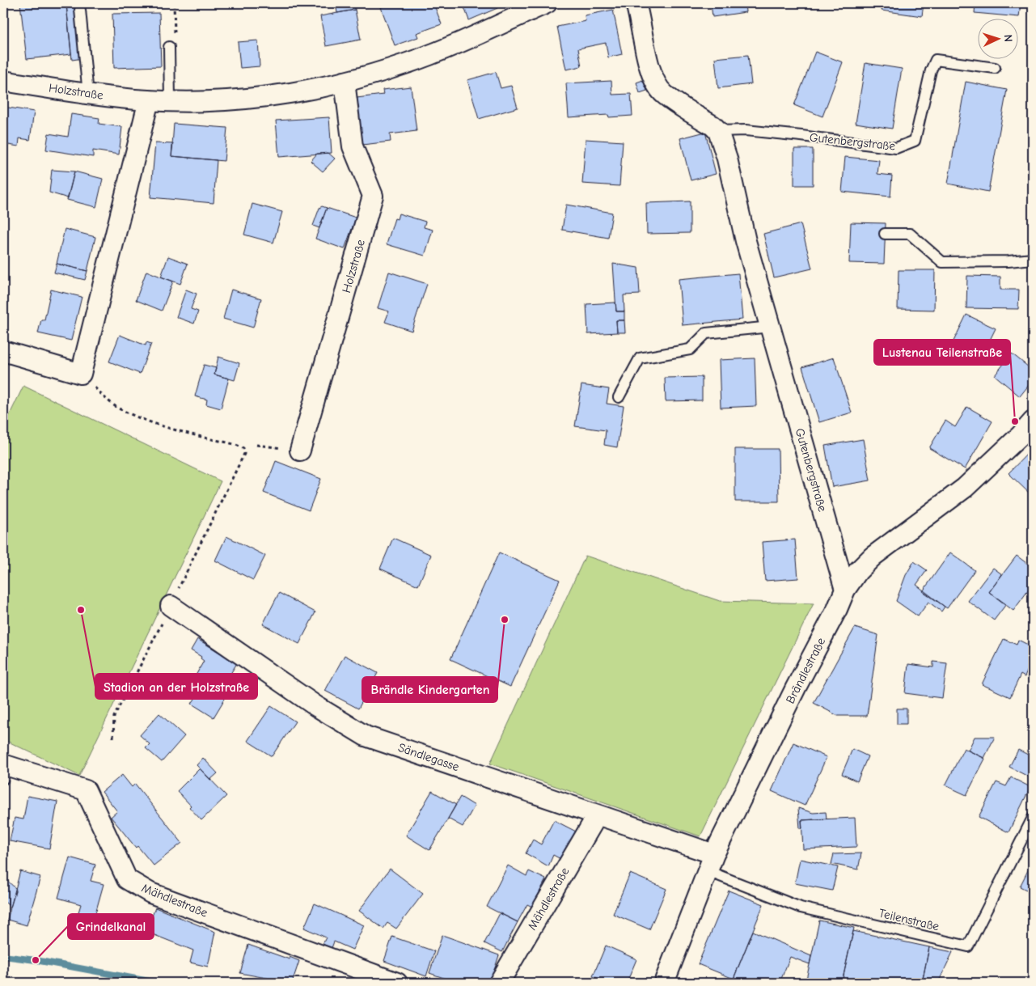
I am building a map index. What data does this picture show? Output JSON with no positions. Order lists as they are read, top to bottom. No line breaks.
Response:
{"streets":{"street":["Holzstraße","Gutenbergstraße","Brändlestraße","Sändlegasse","Mähdlestraße"],"lane":["Teilenstraße"]},"crossings":[["Gutenbergstraße","Brändlestraße"],["Brändlestraße","Sändlegasse"],["Brändlestraße","Teilenstraße"],["Sändlegasse","Mähdlestraße"],["Sändlegasse","Teilenstraße"]],"places":["Lustenau Teilenstraße","Stadion an der Holzstraße","Brändle Kindergarten","Grindelkanal"],"north":"right"}
